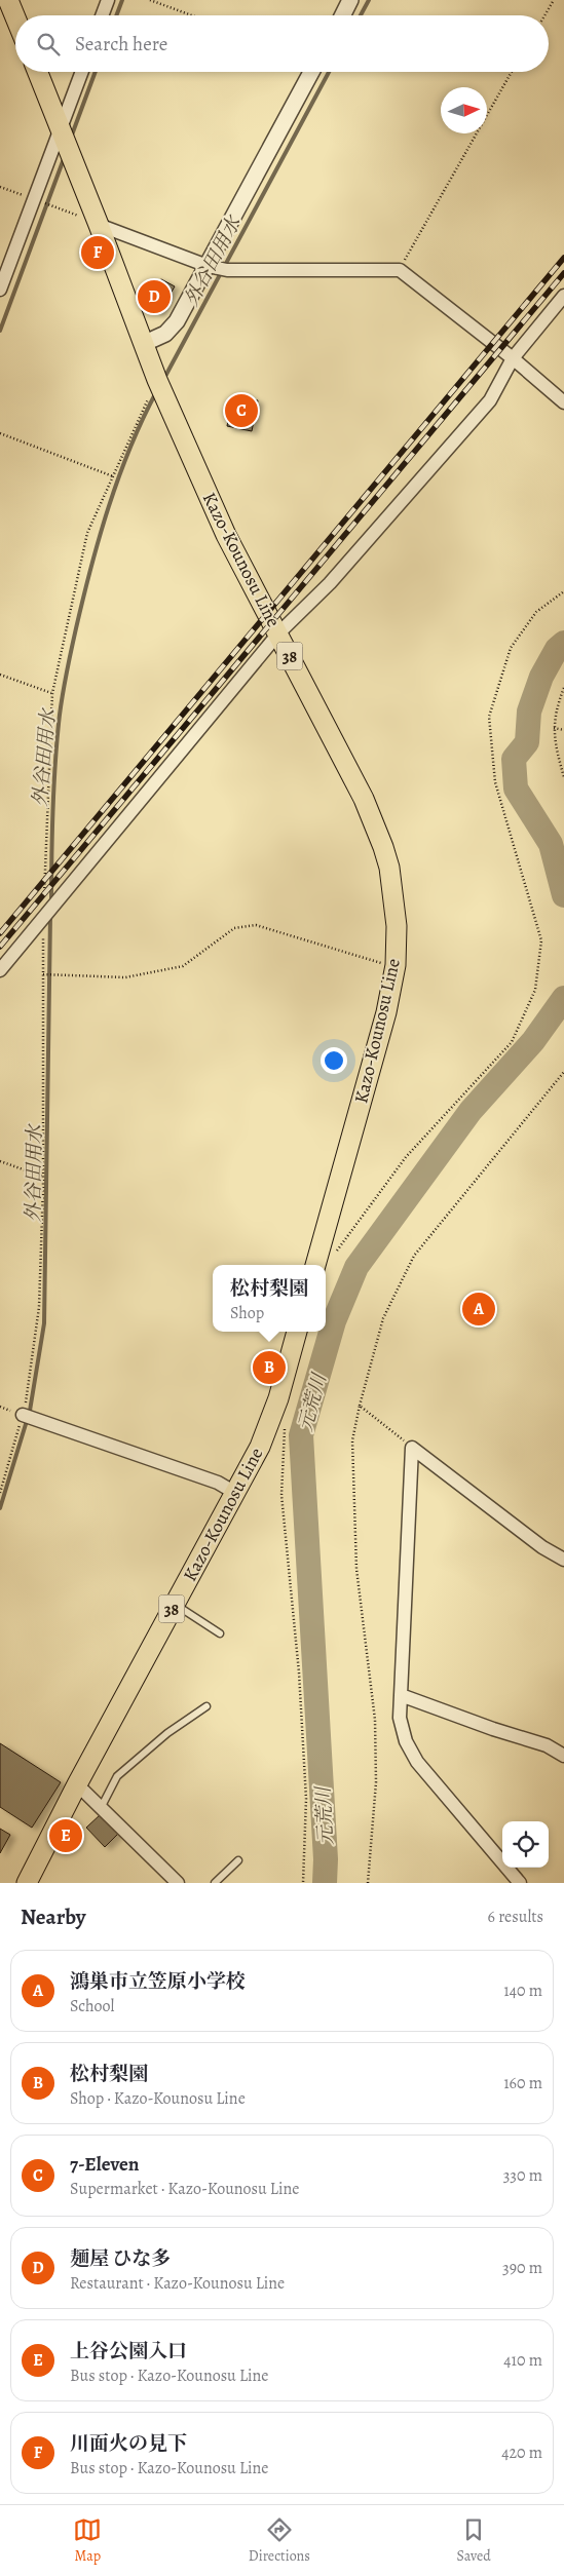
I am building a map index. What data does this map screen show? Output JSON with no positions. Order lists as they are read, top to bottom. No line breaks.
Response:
{"streets":{"main road":["Kazo-Kounosu Line","38"]},"water":["外谷田用水","元荒川"],"north":"right","page":{"search":"Search here","pins":["F","D","C","A","B","E"],"popup":["松村梨園","Shop"],"heading":["Nearby","6 results"],"list":[{"mark":"A","name":"鴻巣市立笠原小学校","note":"School","value":"140 m"},{"mark":"B","name":"松村梨園","note":"Shop · Kazo-Kounosu Line","value":"160 m"},{"mark":"C","name":"7-Eleven","note":"Supermarket · Kazo-Kounosu Line","value":"330 m"},{"mark":"D","name":"麺屋 ひな多","note":"Restaurant · Kazo-Kounosu Line","value":"390 m"},{"mark":"E","name":"上谷公園入口","note":"Bus stop · Kazo-Kounosu Line","value":"410 m"},{"mark":"F","name":"川面火の見下","note":"Bus stop · Kazo-Kounosu Line","value":"420 m"}],"nav":["Map","Directions","Saved"]}}
